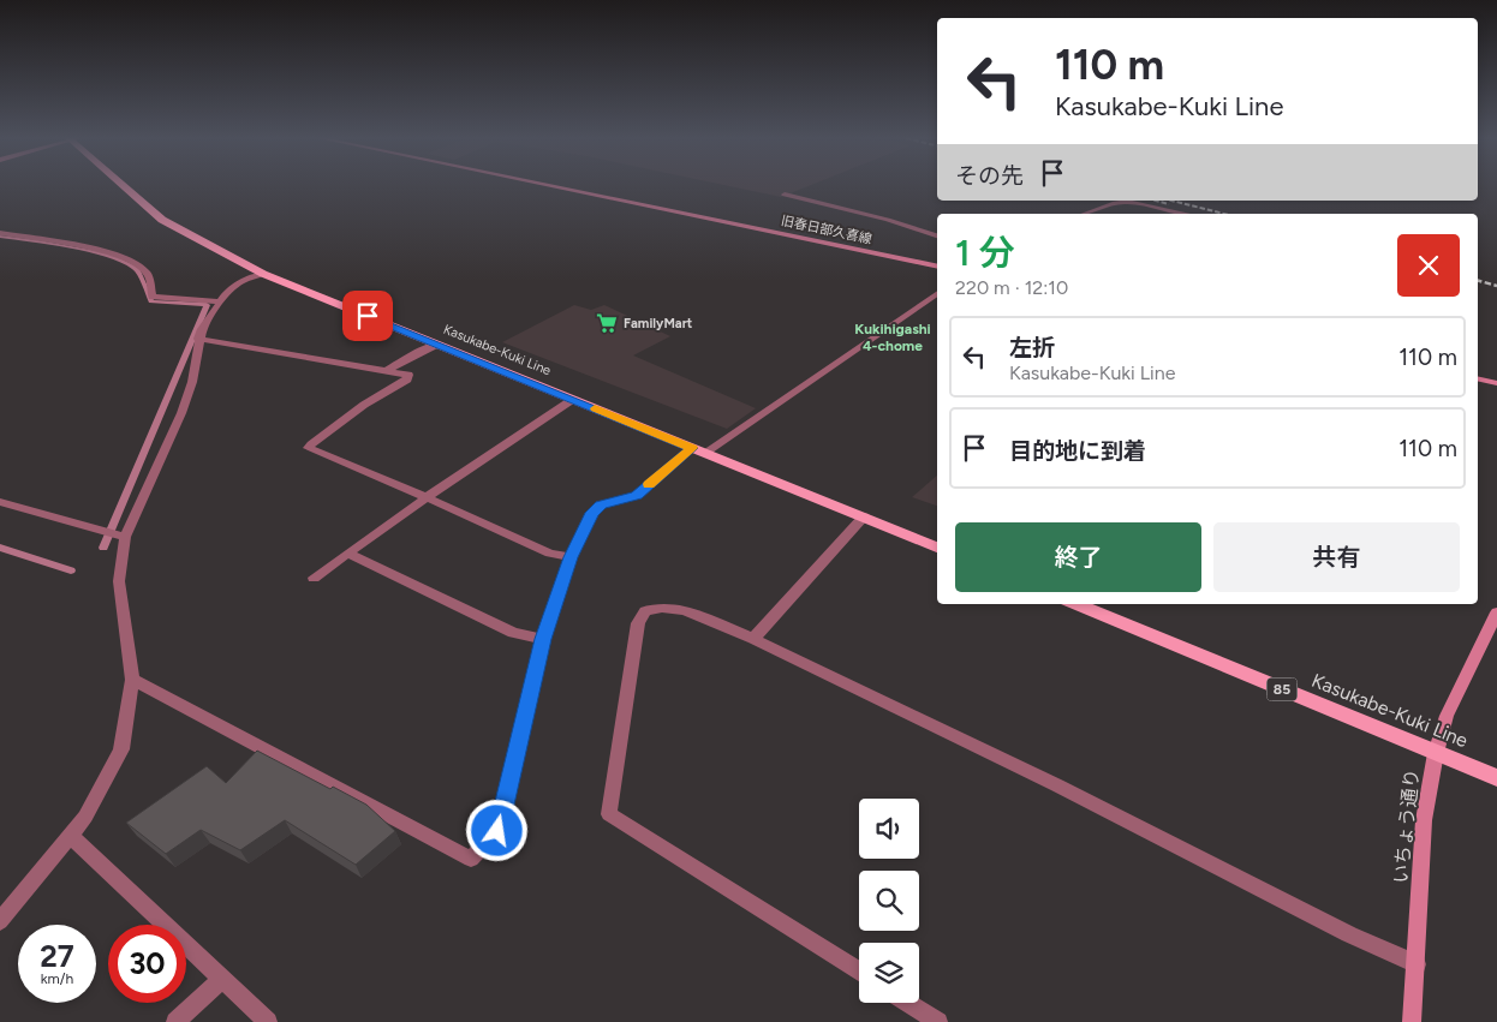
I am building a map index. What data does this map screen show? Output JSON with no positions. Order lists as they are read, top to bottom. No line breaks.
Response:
{"streets":{"main road":["Kasukabe-Kuki Line","85"],"street":["旧春日部久喜線","いちょう通り"]},"crossings":[["Kasukabe-Kuki Line","いちょう通り"]],"districts":["Kukihigashi 4-chome"],"places":{"supermarket":["FamilyMart"]},"page":{"turn":["110 m","Kasukabe-Kuki Line"],"then":"その先","heading":["1 分","220 m · 12:10"],"list":[{"name":"左折","note":"Kasukabe-Kuki Line","value":"110 m"},{"name":"目的地に到着","value":"110 m"}],"buttons":["終了","共有"],"speed":"27 km/h","limit":"30"}}
